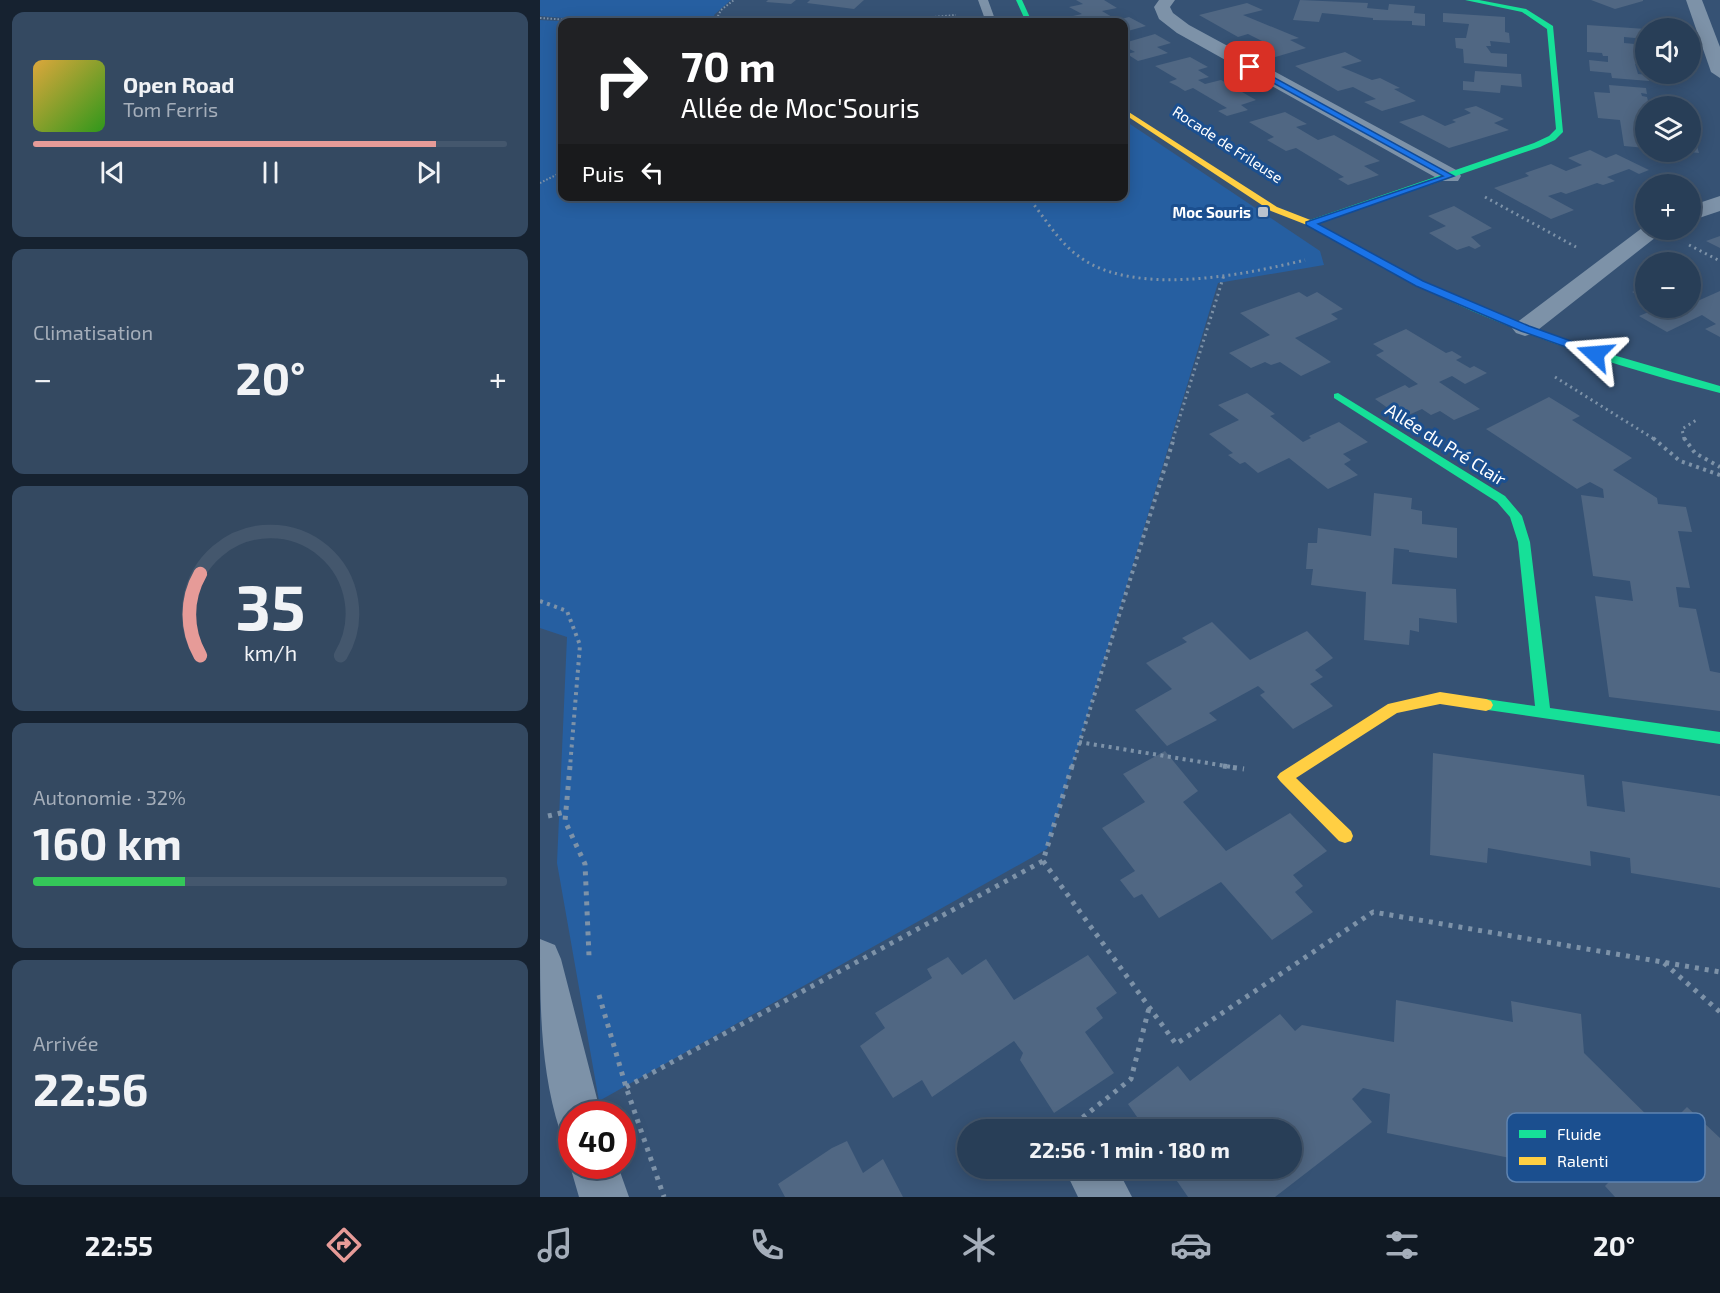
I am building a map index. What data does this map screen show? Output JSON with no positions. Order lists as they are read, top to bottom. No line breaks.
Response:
{"streets":{"street":["Rocade de Frileuse","Allée du Pré Clair"]},"places":{"transit":["Moc Souris"]},"legend":["Fluide","Ralenti"],"page":{"map_buttons":["+","−"],"turn":["70 m","Allée de Moc'Souris"],"song":["Open Road","Tom Ferris"],"then":"Puis","tile":["Climatisation",["Autonomie · 32%","160 km"],["Arrivée","22:56"]],"heat":["−","20°","+"],"limit":"40","trip":"22:56 · 1 min · 180 m","tabs":["22:55","20°"],"gauge":["35","km/h"]}}
